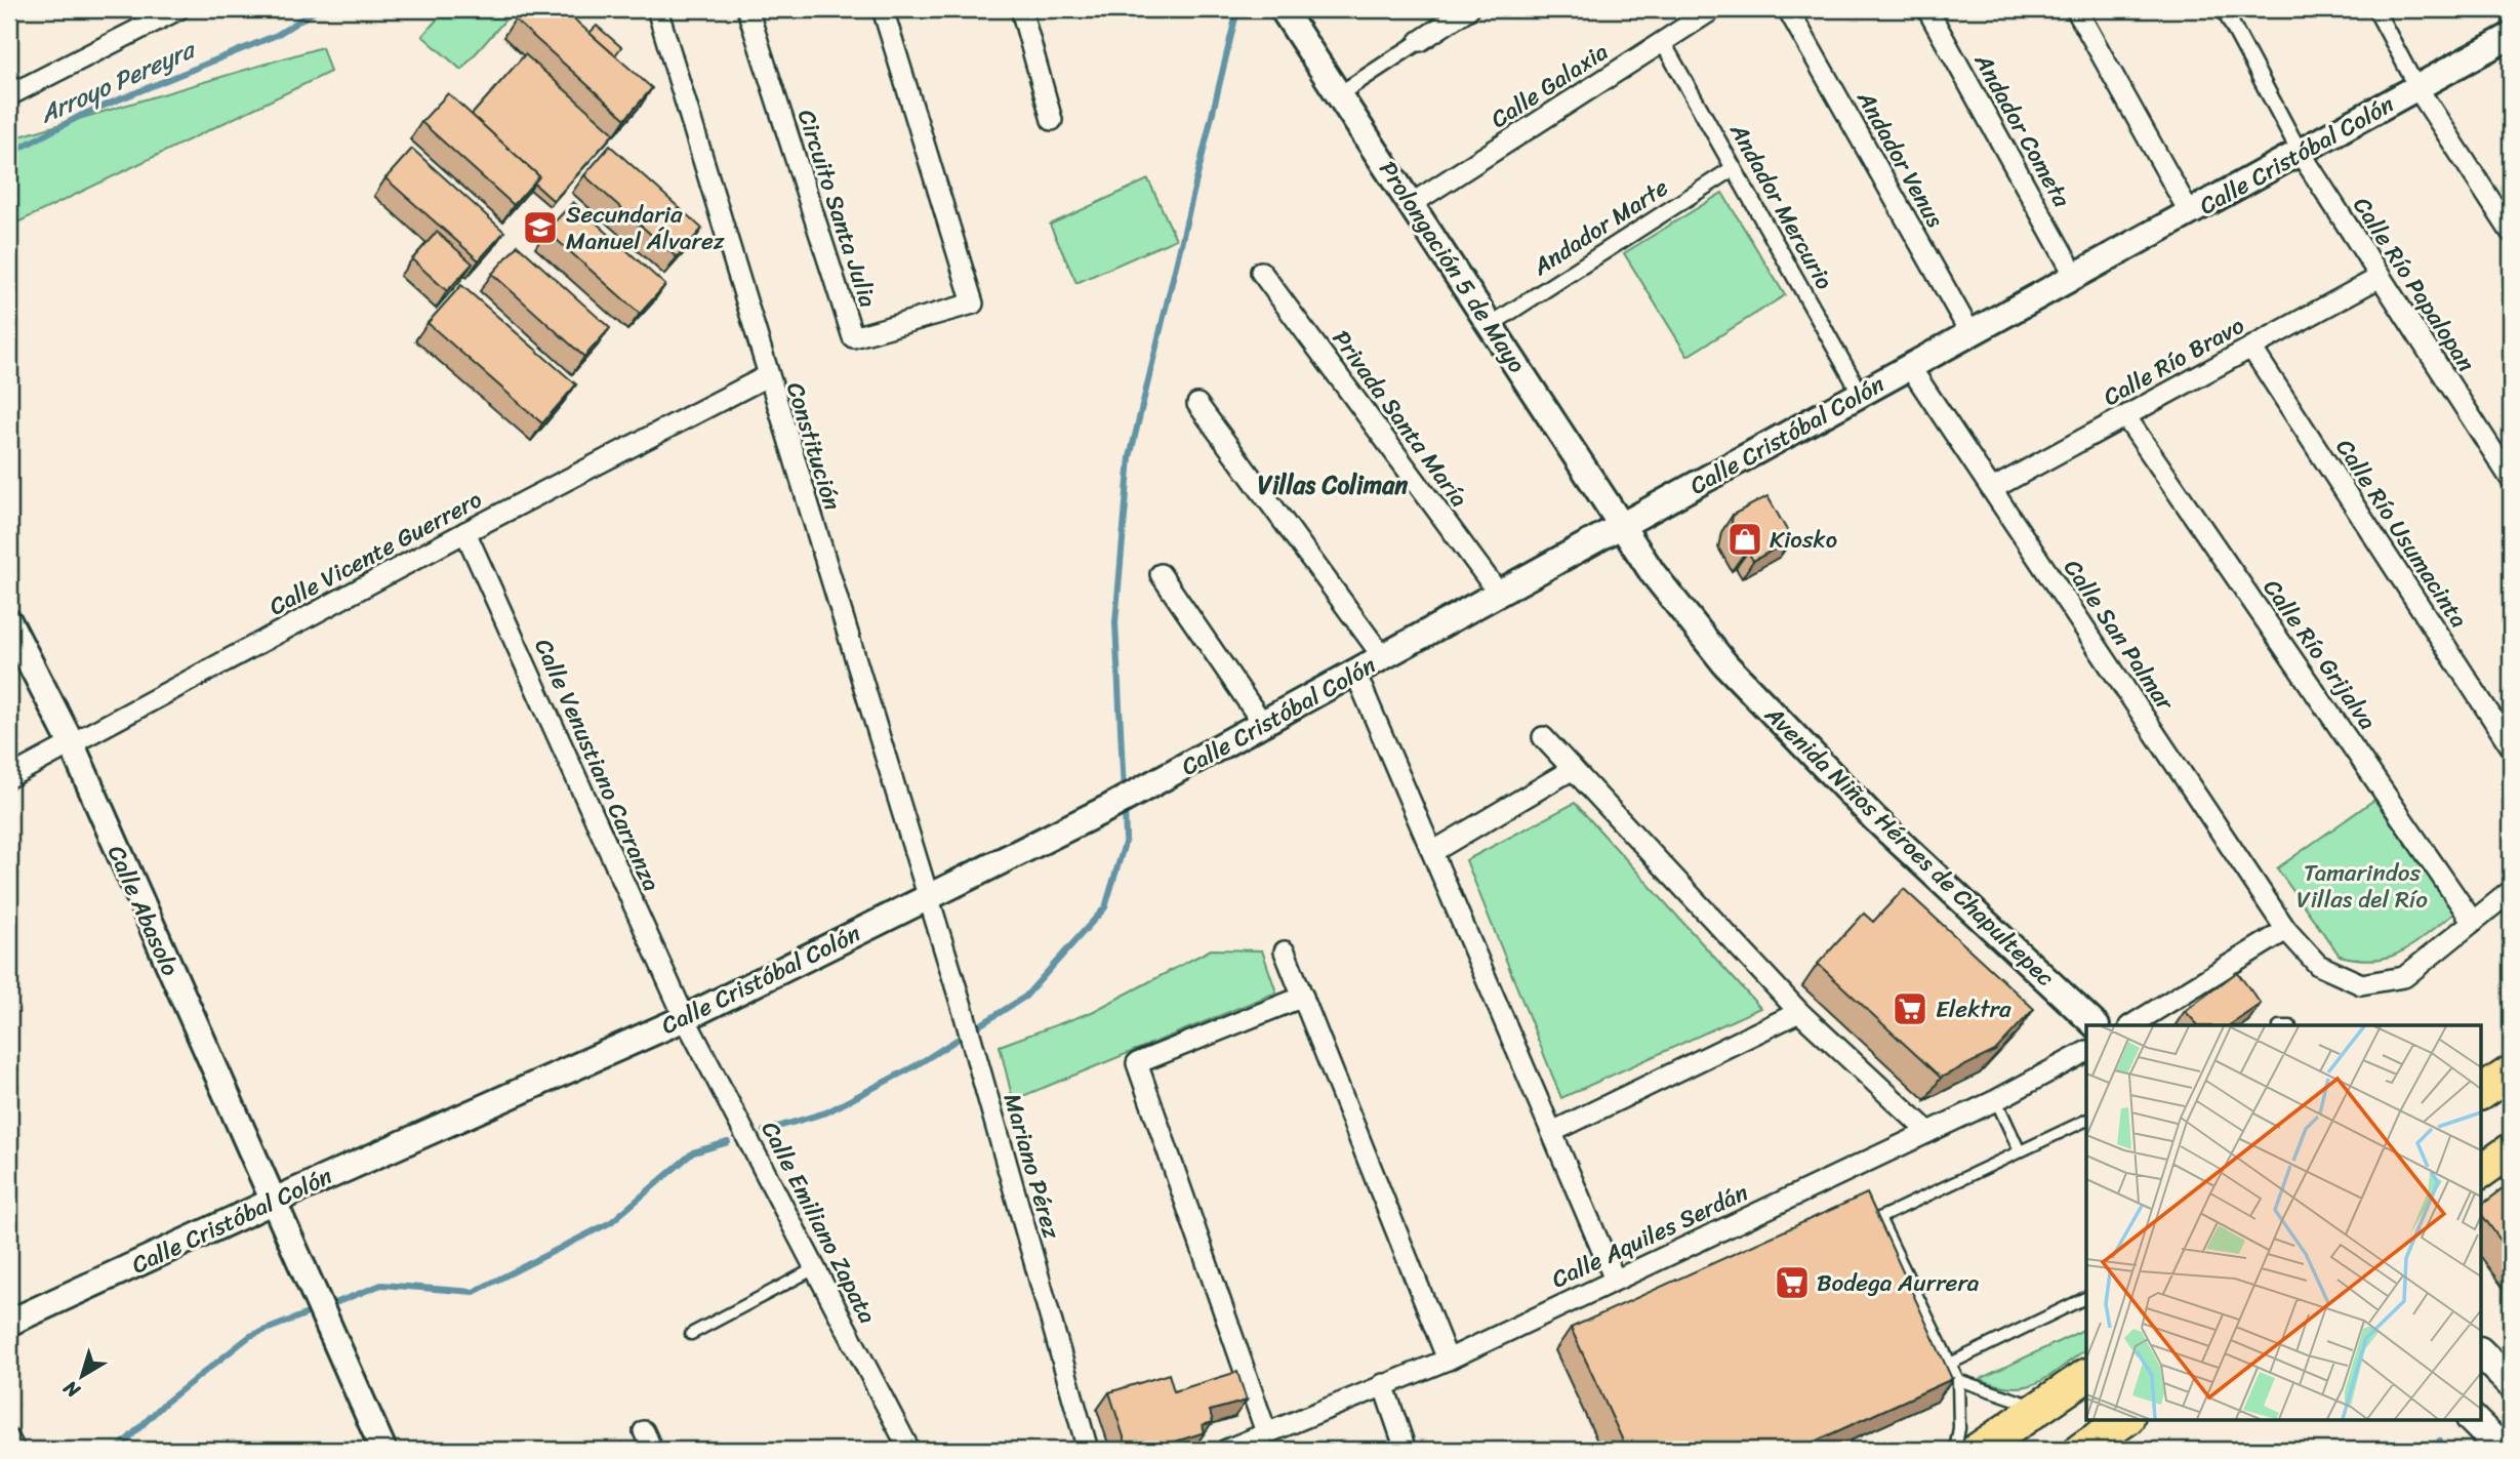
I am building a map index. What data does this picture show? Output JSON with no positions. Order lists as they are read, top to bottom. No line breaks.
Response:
{"streets":{"street":["Calle Galaxia","Andador Cometa","Calle Cristóbal Colón","Andador Venus","Andador Mercurio","Circuito Santa Julia","Andador Marte","Prolongación 5 de Mayo","Calle Río Papalopan","Calle Río Bravo","Privada Santa María","Constitución","Calle Río Usumacinta","Calle Vicente Guerrero","Calle San Palmar","Calle Río Grijalva","Calle Venustiano Carranza","Avenida Niños Héroes de Chapultepec","Calle Abasolo","Mariano Pérez","Calle Emiliano Zapata","Calle Aquiles Serdán"]},"crossings":[["Calle Galaxia","Andador Mercurio"],["Calle Galaxia","Prolongación 5 de Mayo"],["Andador Cometa","Calle Cristóbal Colón"],["Calle Cristóbal Colón","Andador Venus"],["Calle Cristóbal Colón","Andador Mercurio"],["Calle Cristóbal Colón","Prolongación 5 de Mayo"],["Calle Cristóbal Colón","Calle Río Papalopan"],["Calle Cristóbal Colón","Privada Santa María"],["Calle Cristóbal Colón","Constitución"],["Calle Cristóbal Colón","Calle San Palmar"],["Calle Cristóbal Colón","Calle Venustiano Carranza"],["Calle Cristóbal Colón","Avenida Niños Héroes de Chapultepec"],["Calle Cristóbal Colón","Calle Abasolo"],["Calle Cristóbal Colón","Mariano Pérez"],["Calle Cristóbal Colón","Calle Emiliano Zapata"],["Andador Mercurio","Andador Marte"],["Andador Marte","Prolongación 5 de Mayo"],["Prolongación 5 de Mayo","Avenida Niños Héroes de Chapultepec"],["Calle Río Papalopan","Calle Río Bravo"],["Calle Río Bravo","Calle Río Usumacinta"],["Calle Río Bravo","Calle San Palmar"],["Calle Río Bravo","Calle Río Grijalva"],["Constitución","Calle Vicente Guerrero"],["Constitución","Mariano Pérez"],["Calle Vicente Guerrero","Calle Venustiano Carranza"],["Calle Vicente Guerrero","Calle Abasolo"],["Calle San Palmar","Calle Río Grijalva"],["Calle Venustiano Carranza","Calle Emiliano Zapata"]],"districts":["Villas Coliman"],"water":["Arroyo Pereyra"],"parks":["Tamarindos Villas del Río"],"places":{"school or university":["Secundaria Manuel Álvarez"],"shop":["Kiosko"],"supermarket":["Elektra","Bodega Aurrera"]},"north":"bottom left"}
